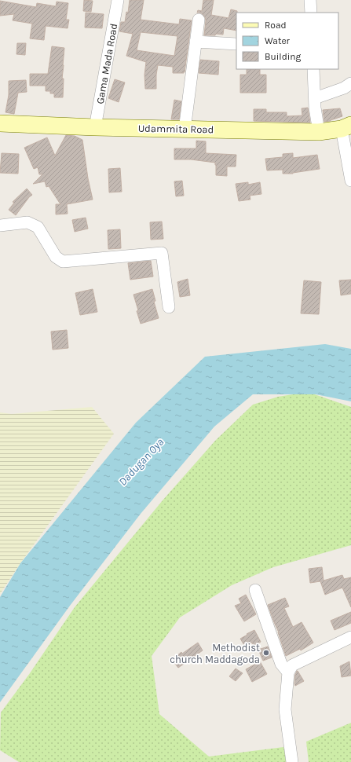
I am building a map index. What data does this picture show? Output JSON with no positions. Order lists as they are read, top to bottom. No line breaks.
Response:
{"streets":{"street":["Gama Mada Road","Udammita Road"]},"crossings":[["Gama Mada Road","Udammita Road"]],"water":["Dadugan Oya"],"places":["Methodist church Maddagoda"],"legend":["Road","Water","Building"]}
